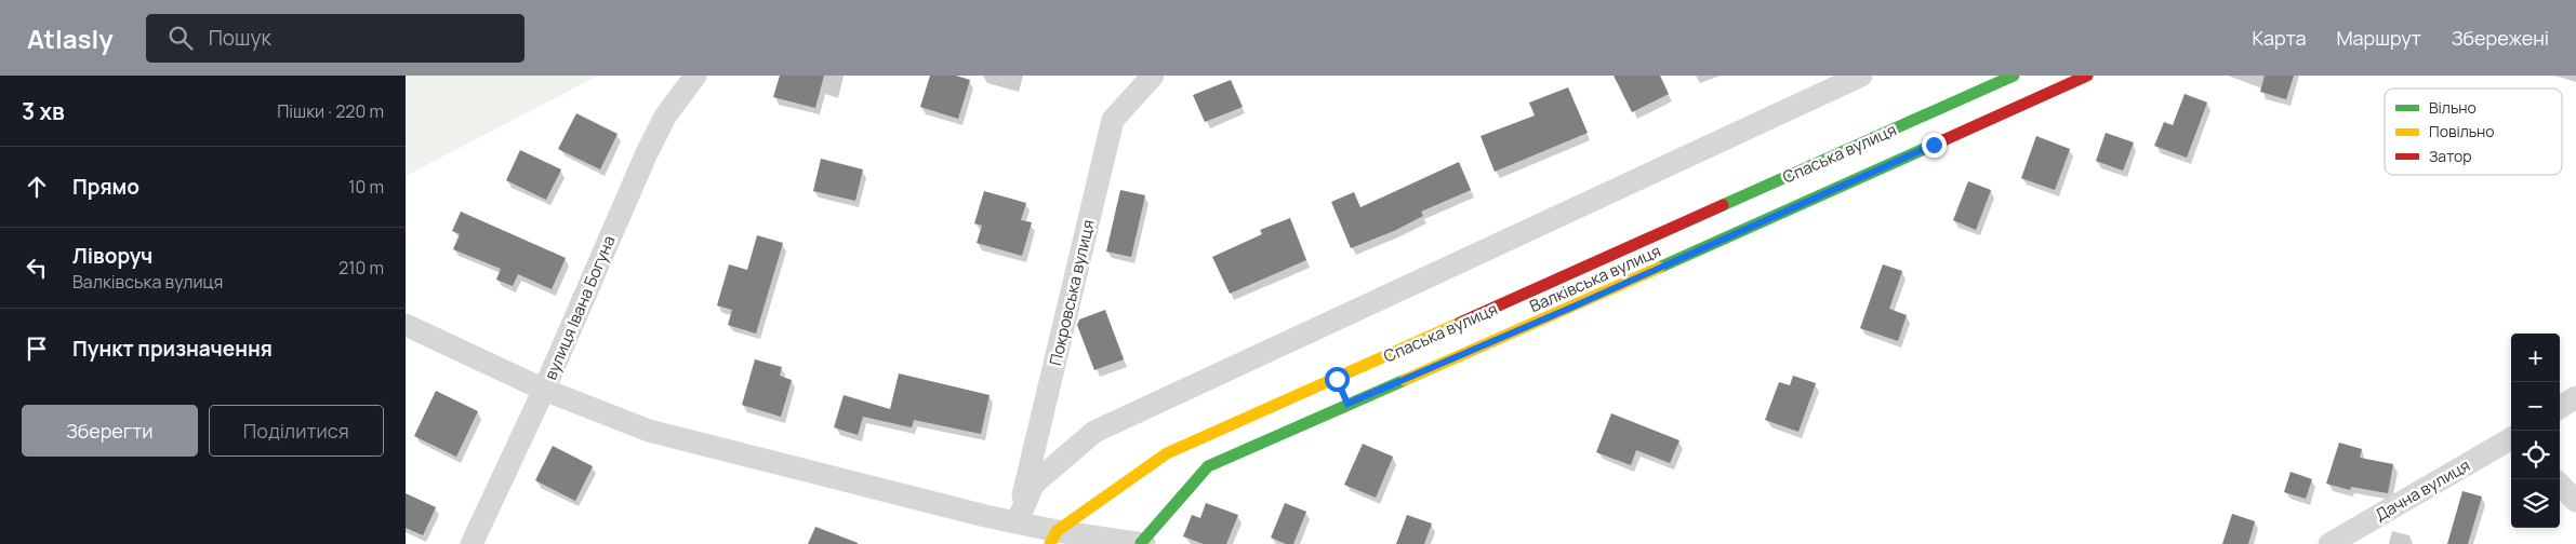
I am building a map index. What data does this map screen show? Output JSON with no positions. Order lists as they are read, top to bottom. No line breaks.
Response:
{"streets":{"street":["Спаська вулиця","Валківська вулиця","Покровська вулиця","вулиця Івана Богуна","Дачна вулиця"]},"legend":["Вільно","Повільно","Затор"],"page":{"header":"Atlasly","search":"Пошук","nav":["Карта","Маршрут","Збережені"],"heading":["3 хв","Пішки · 220 m"],"list":[["Прямо","10 m"],["Ліворуч","Валківська вулиця","210 m"],"Пункт призначення"],"map_buttons":["+","−"],"buttons":["Зберегти","Поділитися"]}}
